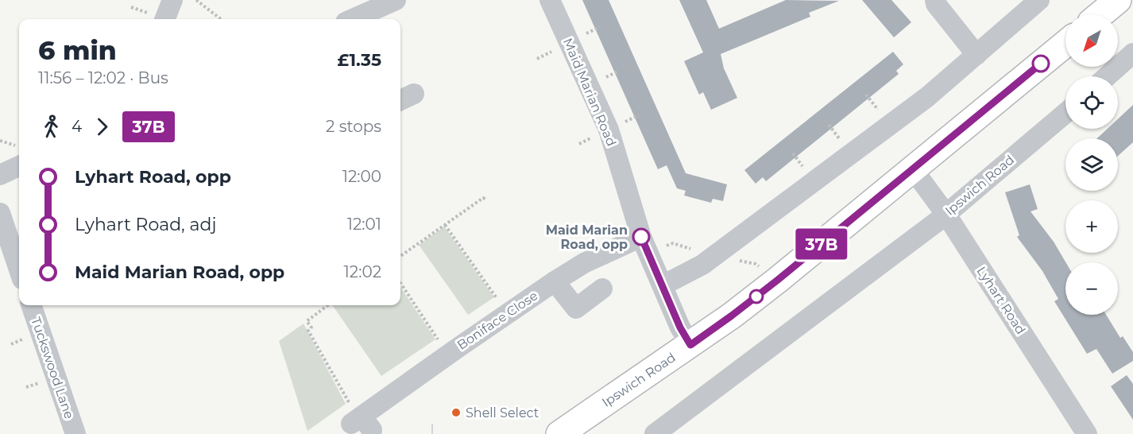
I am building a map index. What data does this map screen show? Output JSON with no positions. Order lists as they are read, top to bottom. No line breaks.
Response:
{"streets":{"highway":["Ipswich Road"],"street":["Maid Marian Road","Lyhart Road","Boniface Close","Tuckswood Lane"]},"crossings":[["Maid Marian Road","Ipswich Road"],["Maid Marian Road","Boniface Close"],["Ipswich Road","Lyhart Road"]],"places":["Maid Marian Road, opp","Shell Select"],"lines":["bus line 37B"],"north":"bottom left","page":{"on_map":"37B","map_buttons":["+","−"],"heading":["6 min","11:56 – 12:02 · Bus","£1.35"],"legs":["4","37B","2 stops"],"list":[{"name":"Lyhart Road, opp","value":"12:00"},{"name":"Lyhart Road, adj","value":"12:01"},{"name":"Maid Marian Road, opp","value":"12:02"}]}}
